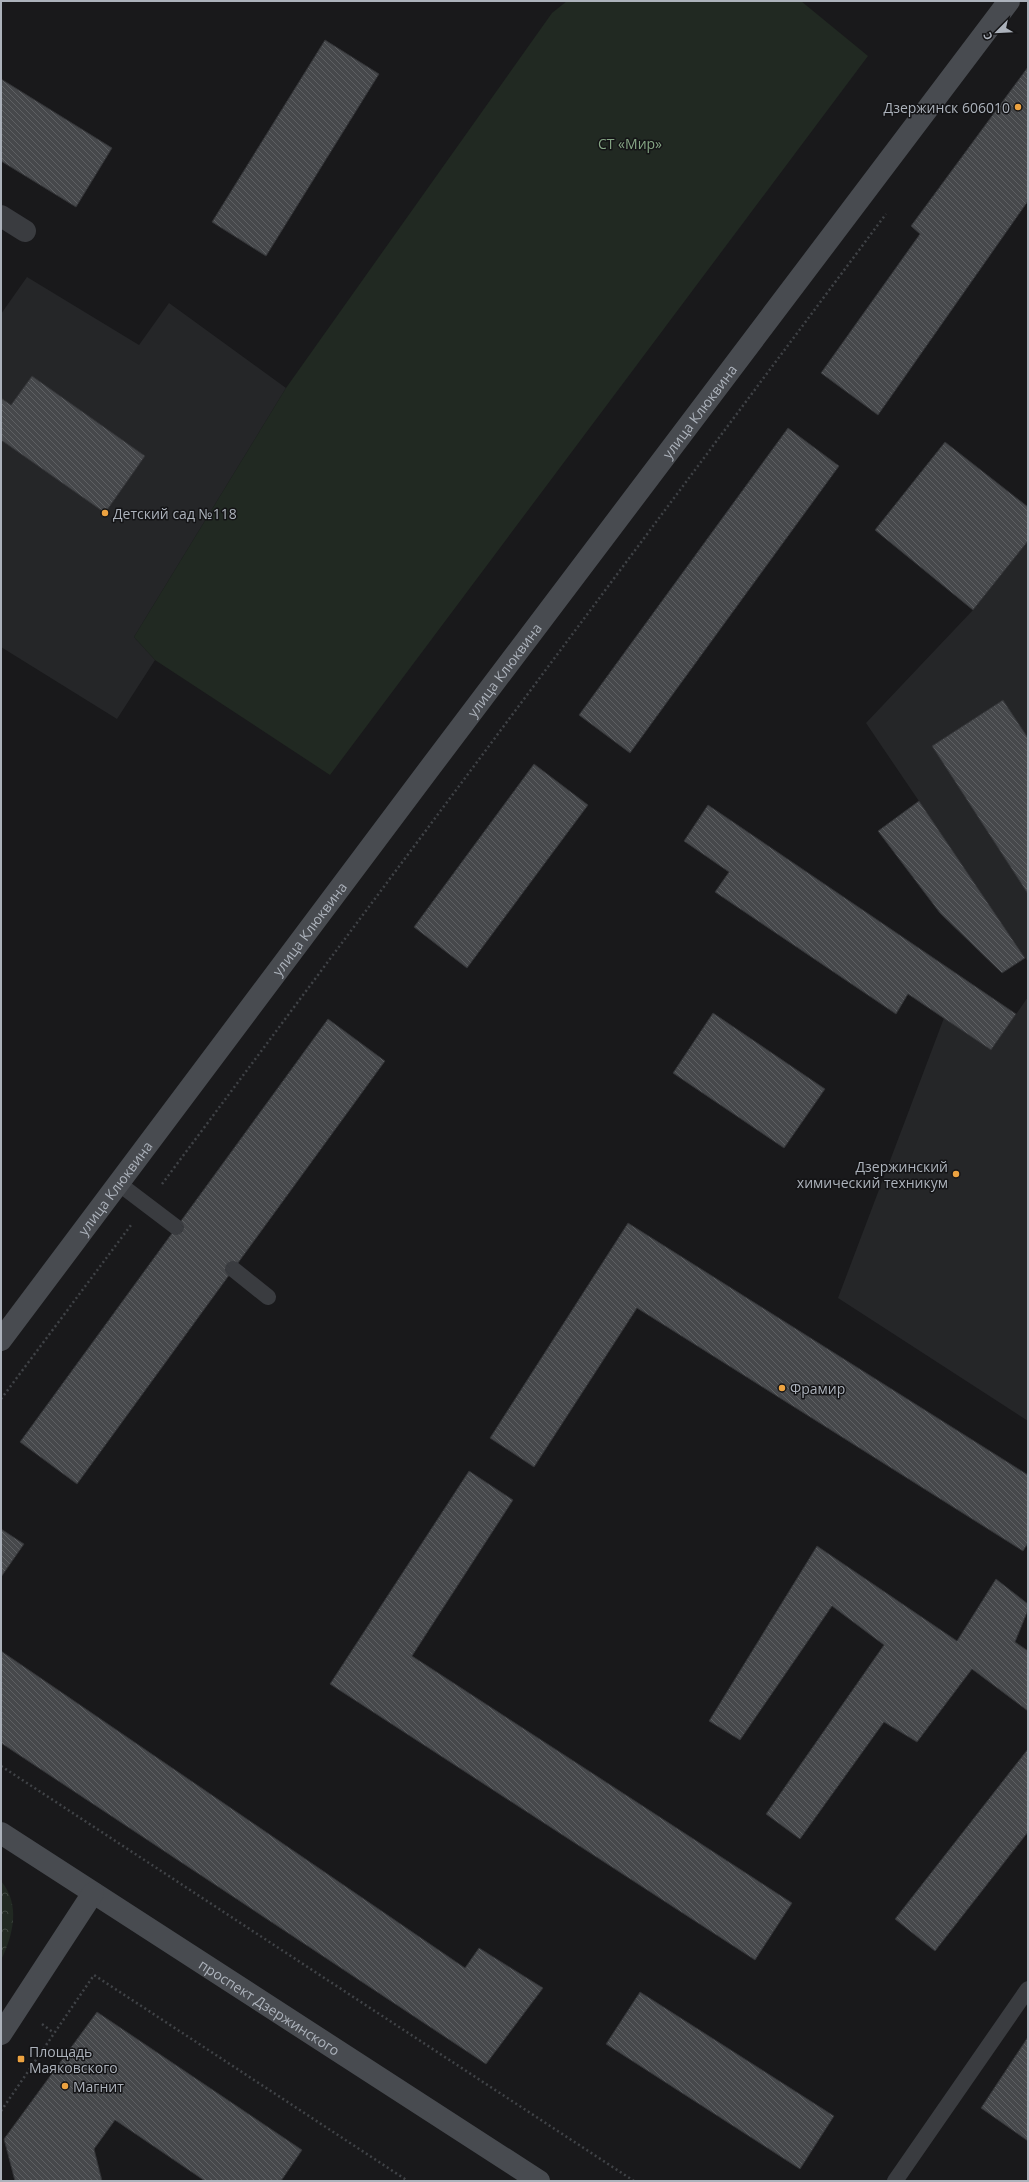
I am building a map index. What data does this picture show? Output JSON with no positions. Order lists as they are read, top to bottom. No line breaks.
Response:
{"streets":{"street":["улица Клюквина","проспект Дзержинского"]},"parks":["СТ «Мир»"],"places":{"other":["Дзержинск 606010","Детский сад №118","Дзержинский химический техникум","Фрамир","Магнит"],"transit":["Площадь Маяковского"]},"north":"bottom left"}
